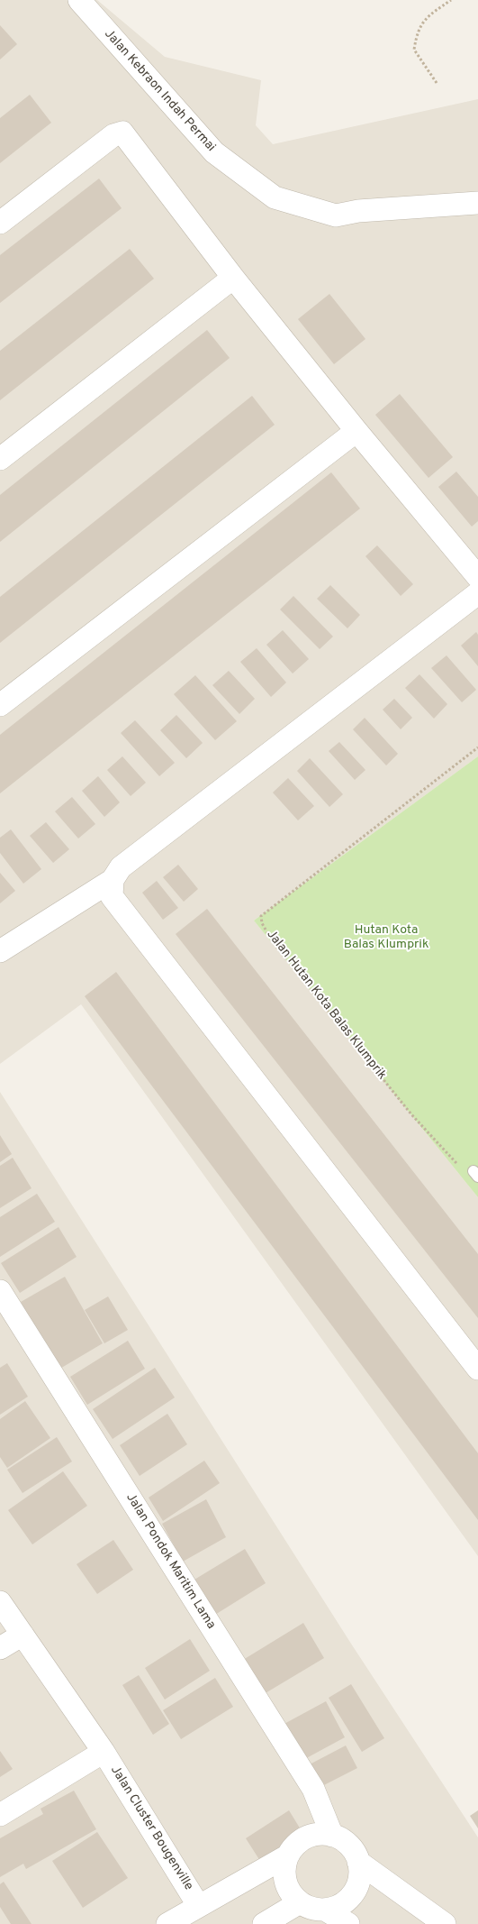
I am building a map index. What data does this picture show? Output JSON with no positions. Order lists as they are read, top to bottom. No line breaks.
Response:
{"streets":{"street":["Jalan Kebraon Indah Permai","Jalan Pondok Maritim Lama","Jalan Cluster Bougenville"],"path":["Jalan Hutan Kota Balas Klumprik"]},"parks":["Hutan Kota Balas Klumprik"]}
